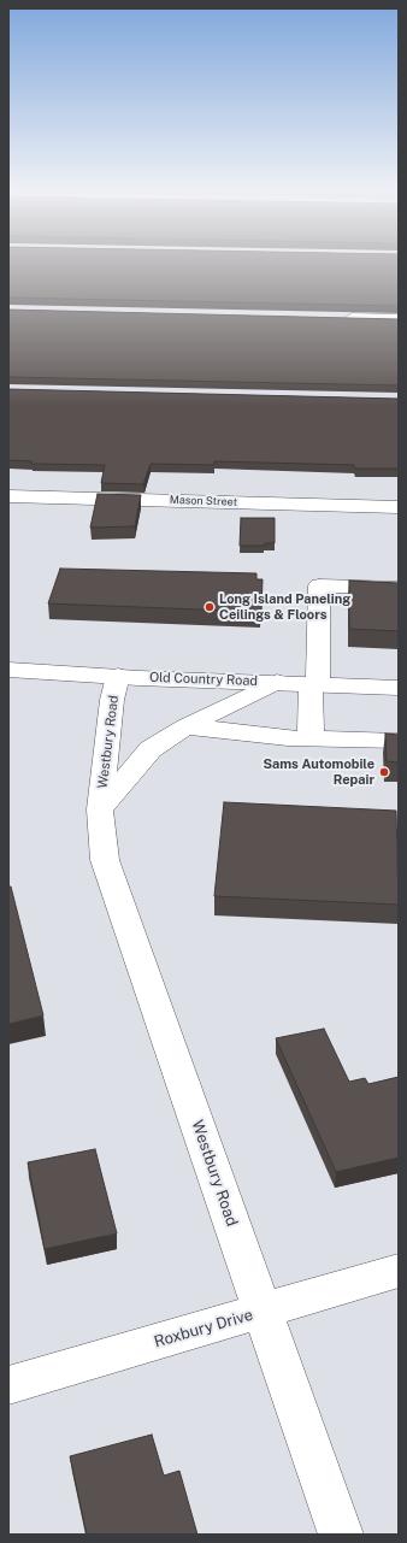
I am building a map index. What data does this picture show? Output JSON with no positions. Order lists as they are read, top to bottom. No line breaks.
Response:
{"streets":{"street":["Mason Street","Old Country Road","Westbury Road","Roxbury Drive"]},"crossings":[["Old Country Road","Westbury Road"],["Westbury Road","Roxbury Drive"]],"places":["Long Island Paneling Ceilings & Floors","Sams Automobile Repair"]}
